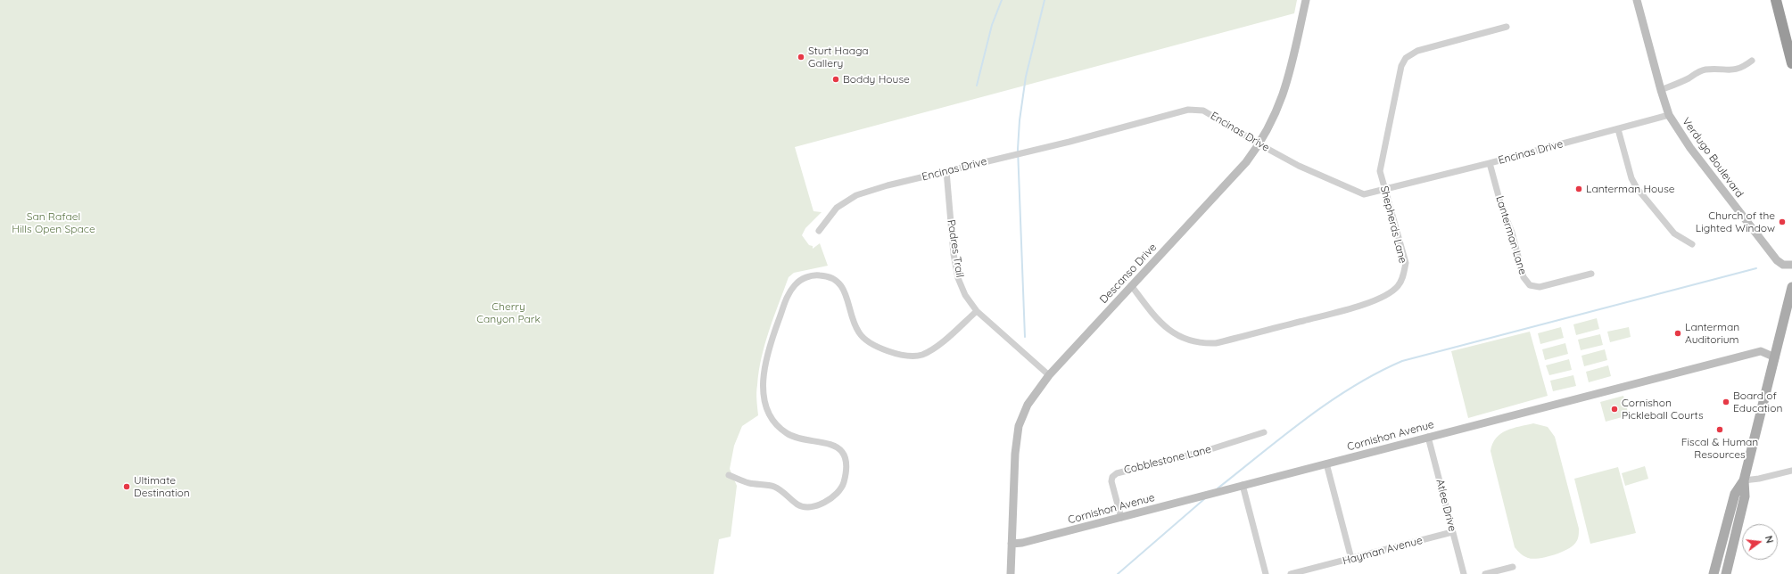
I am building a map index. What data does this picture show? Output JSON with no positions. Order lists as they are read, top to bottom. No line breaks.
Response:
{"streets":{"street":["Encinas Drive","Verdugo Boulevard","Shepherds Lane","Lanterman Lane","Padres Trail","Descanso Drive","Cornishon Avenue","Cobblestone Lane","Atlee Drive","Hayman Avenue"]},"crossings":[["Encinas Drive","Verdugo Boulevard"],["Encinas Drive","Shepherds Lane"],["Encinas Drive","Lanterman Lane"],["Encinas Drive","Padres Trail"],["Encinas Drive","Descanso Drive"],["Shepherds Lane","Descanso Drive"],["Padres Trail","Descanso Drive"],["Descanso Drive","Cornishon Avenue"],["Cornishon Avenue","Cobblestone Lane"],["Cornishon Avenue","Atlee Drive"],["Atlee Drive","Hayman Avenue"]],"parks":["San Rafael Hills Open Space","Cherry Canyon Park"],"places":["Sturt Haaga Gallery","Boddy House","Lanterman House","Church of the Lighted Window","Lanterman Auditorium","Board of Education","Cornishon Pickleball Courts","Fiscal & Human Resources","Ultimate Destination"],"north":"right"}
